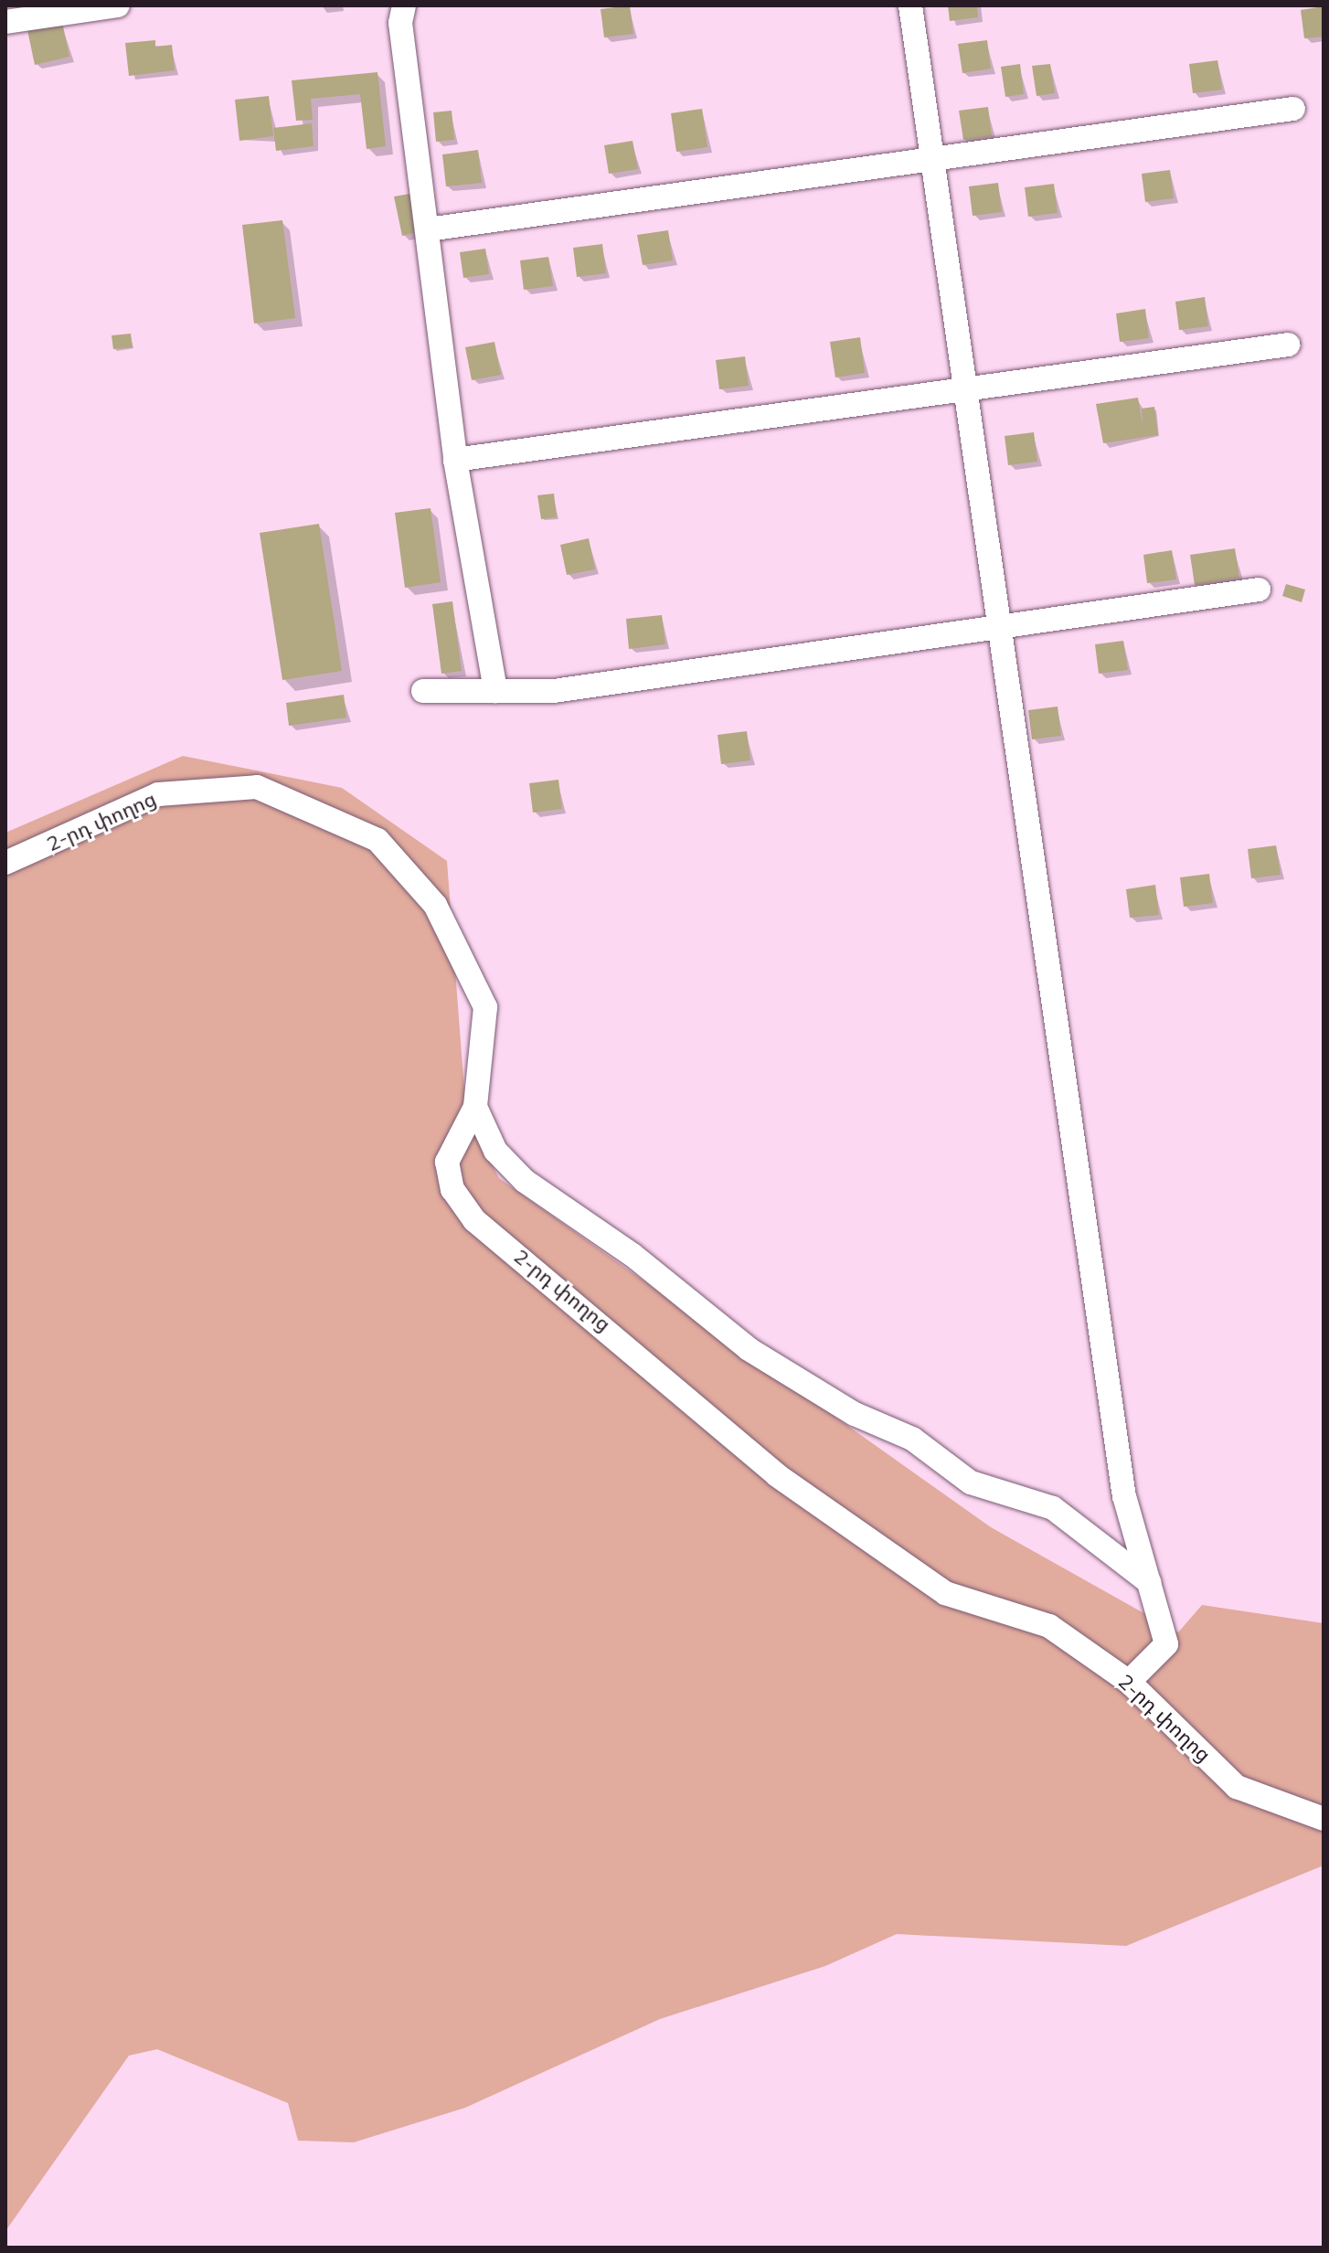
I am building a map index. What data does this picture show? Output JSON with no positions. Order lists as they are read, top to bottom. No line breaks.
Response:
{"streets":{"street":["2-րդ փողոց"]}}
